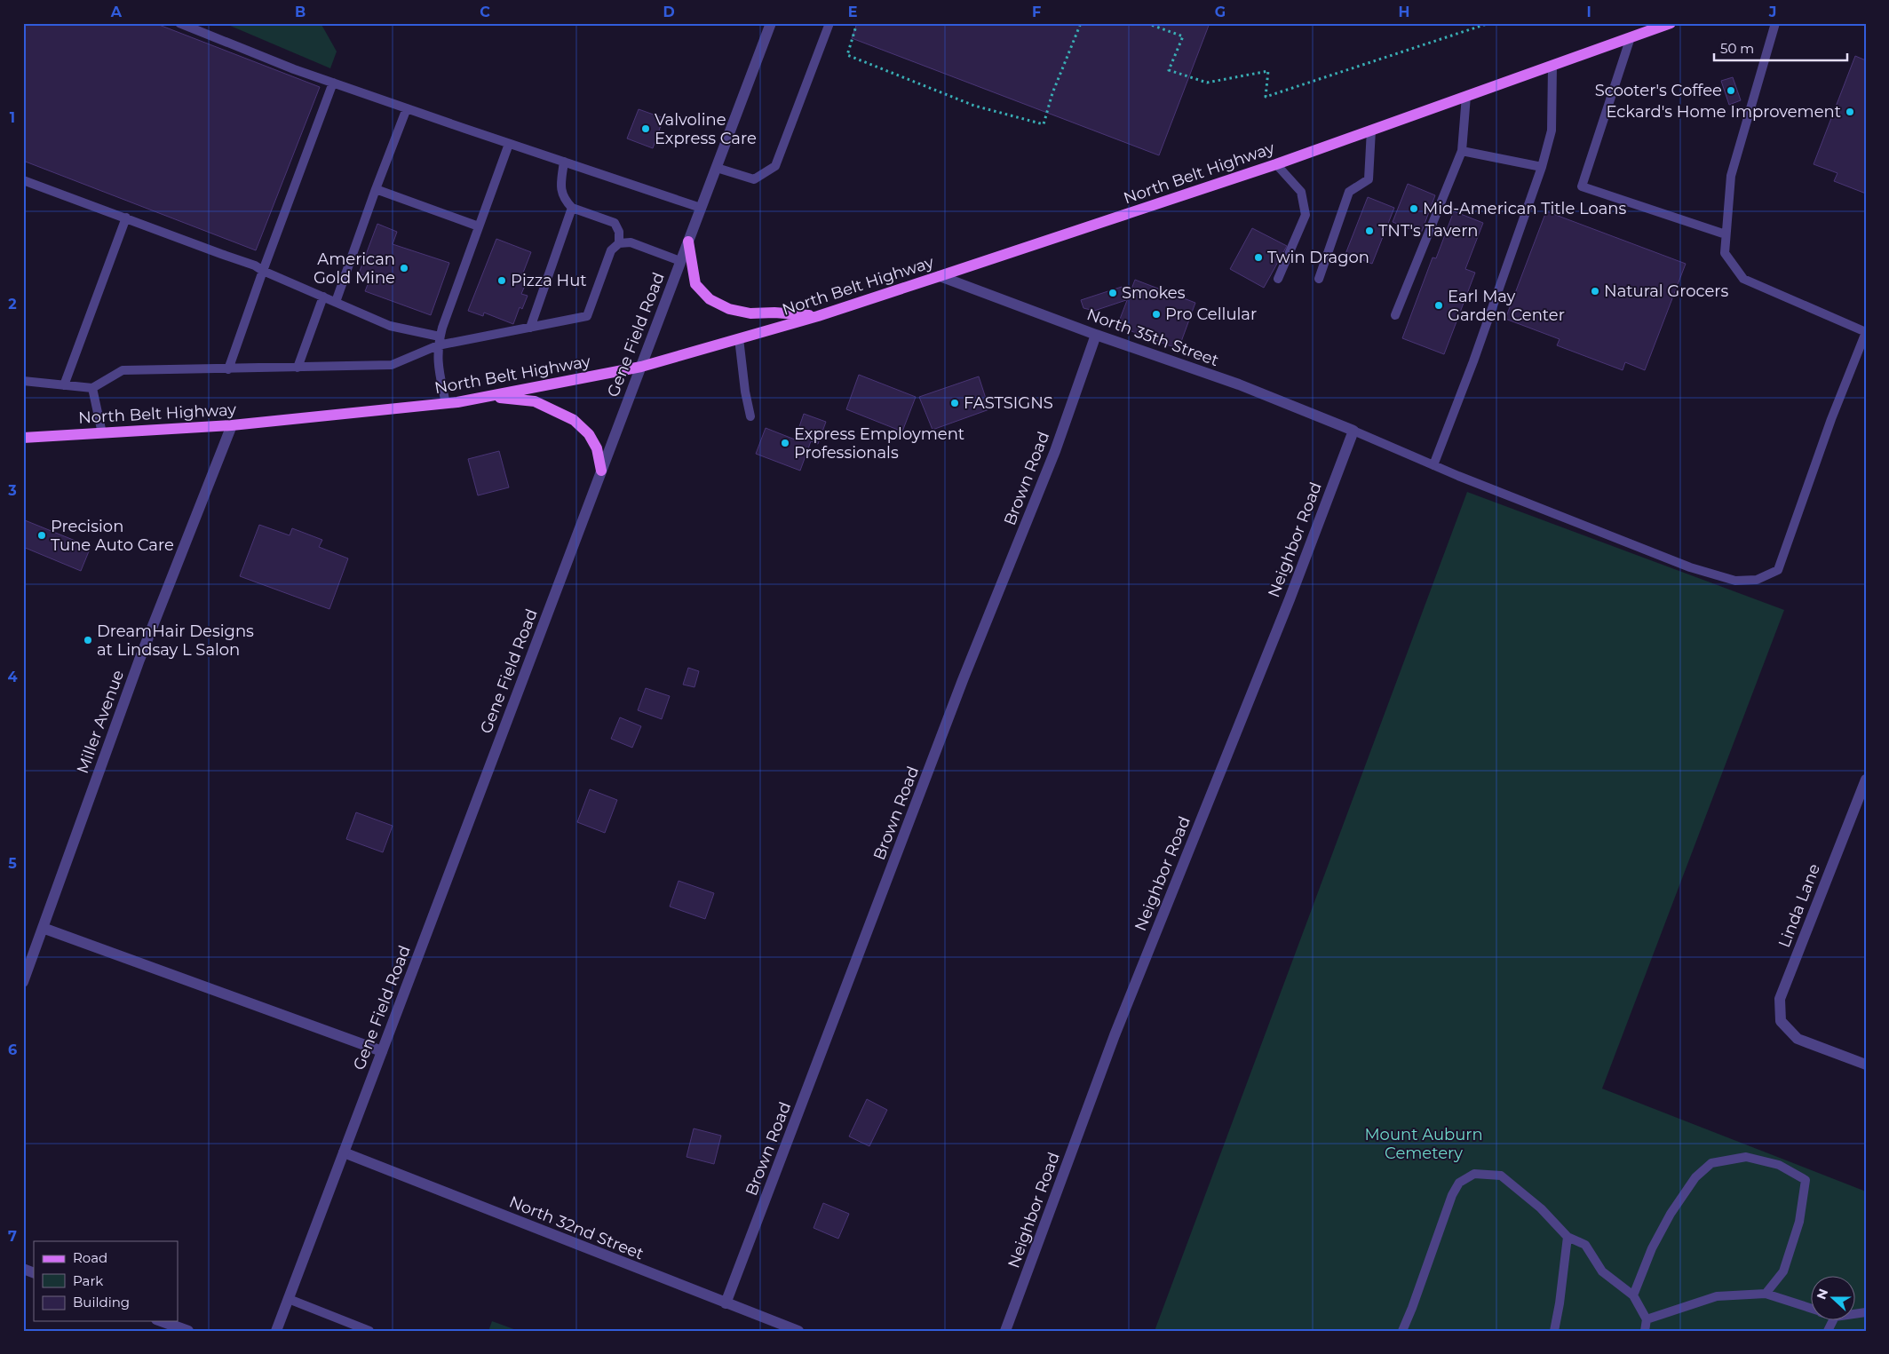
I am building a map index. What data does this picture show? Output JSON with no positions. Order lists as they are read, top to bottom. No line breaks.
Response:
{"streets":{"main road":["North Belt Highway"],"street":["Gene Field Road","North 35th Street","Brown Road","Neighbor Road","Miller Avenue","Linda Lane","North 32nd Street"]},"crossings":[["North Belt Highway","Gene Field Road"],["North Belt Highway","North 35th Street"],["North Belt Highway","Miller Avenue"],["Gene Field Road","North 32nd Street"],["North 35th Street","Brown Road"],["North 35th Street","Neighbor Road"],["Brown Road","North 32nd Street"]],"parks":["Mount Auburn Cemetery"],"places":["Scooter's Coffee","Eckard's Home Improvement","Valvoline Express Care","Mid-American Title Loans","TNT's Tavern","Twin Dragon","American Gold Mine","Pizza Hut","Natural Grocers","Smokes","Earl May Garden Center","Pro Cellular","FASTSIGNS","Express Employment Professionals","Precision Tune Auto Care","DreamHair Designs at Lindsay L Salon"],"legend":["Road","Park","Building"],"scale_bar":"50 m","north":"left","grid":{"columns":["A","B","C","D","E","F","G","H","I","J"],"rows":["1","2","3","4","5","6","7"]}}
